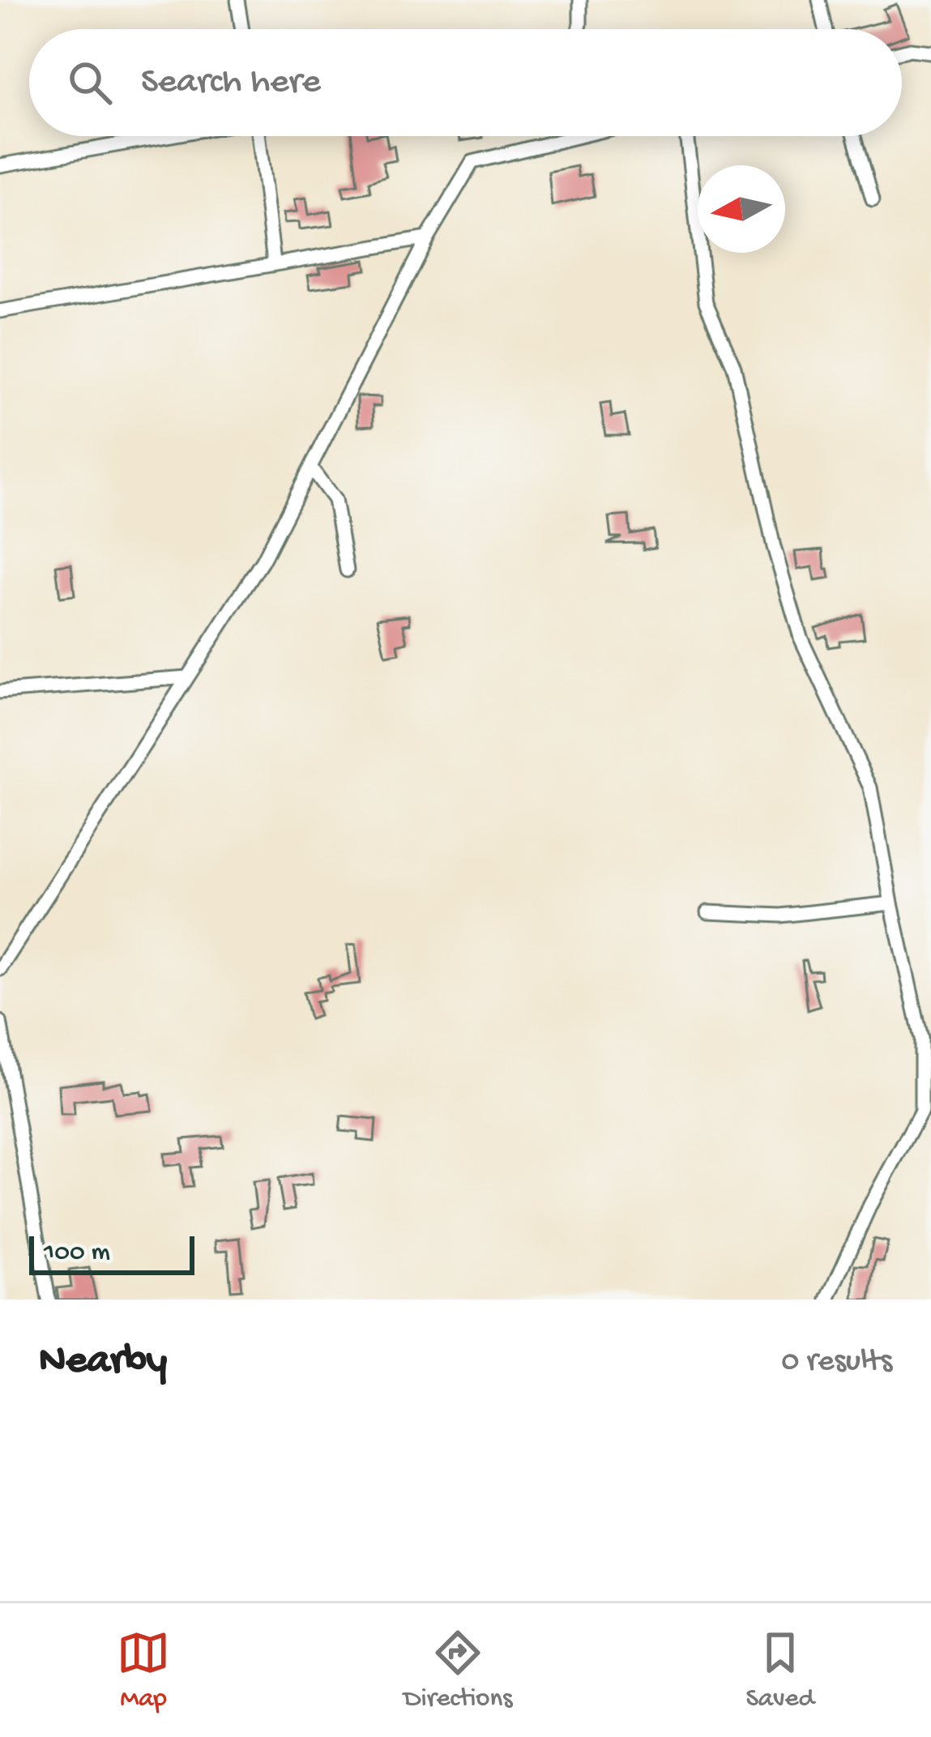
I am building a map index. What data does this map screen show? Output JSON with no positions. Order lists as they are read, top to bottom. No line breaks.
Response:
{"scale_bar":"100 m","north":"left","page":{"search":"Search here","scale":"100 m","heading":["Nearby","0 results"],"nav":["Map","Directions","Saved"]}}
